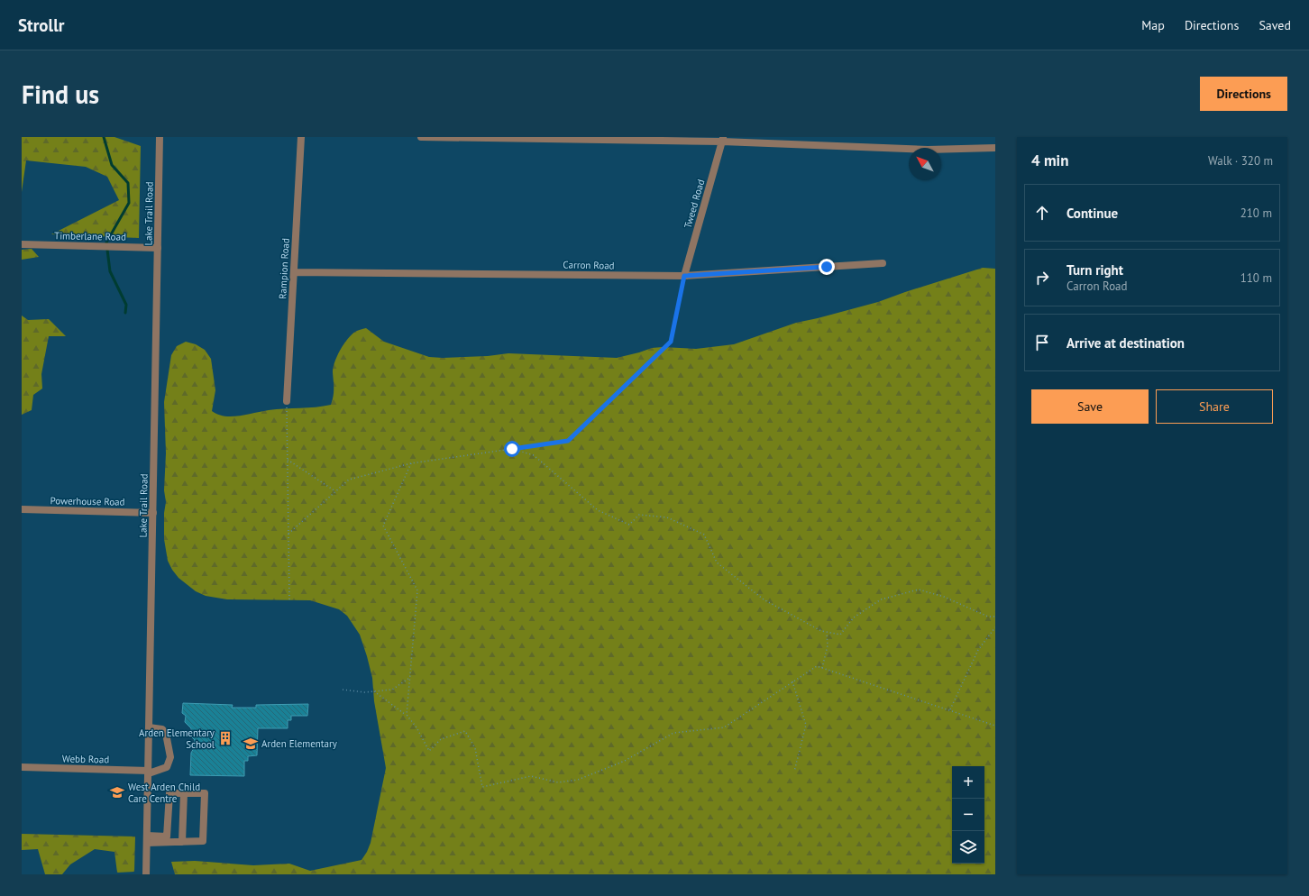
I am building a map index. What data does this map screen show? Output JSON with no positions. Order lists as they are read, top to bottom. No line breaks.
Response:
{"streets":{"street":["Tweed Road","Lake Trail Road","Timberlane Road","Carron Road","Rampion Road","Powerhouse Road","Webb Road"]},"crossings":[["Tweed Road","Carron Road"],["Lake Trail Road","Timberlane Road"],["Lake Trail Road","Powerhouse Road"],["Lake Trail Road","Webb Road"],["Carron Road","Rampion Road"]],"places":{"building":["Arden Elementary School"],"school or university":["Arden Elementary","West Arden Child Care Centre"]},"north":"top left","page":{"header":"Strollr","nav":["Map","Directions","Saved"],"buttons":["Directions",["Save","Share"]],"title":"Find us","heading":["4 min","Walk · 320 m"],"list":[["Continue","210 m"],["Turn right","Carron Road","110 m"],"Arrive at destination"],"map_buttons":["+","−"]}}
